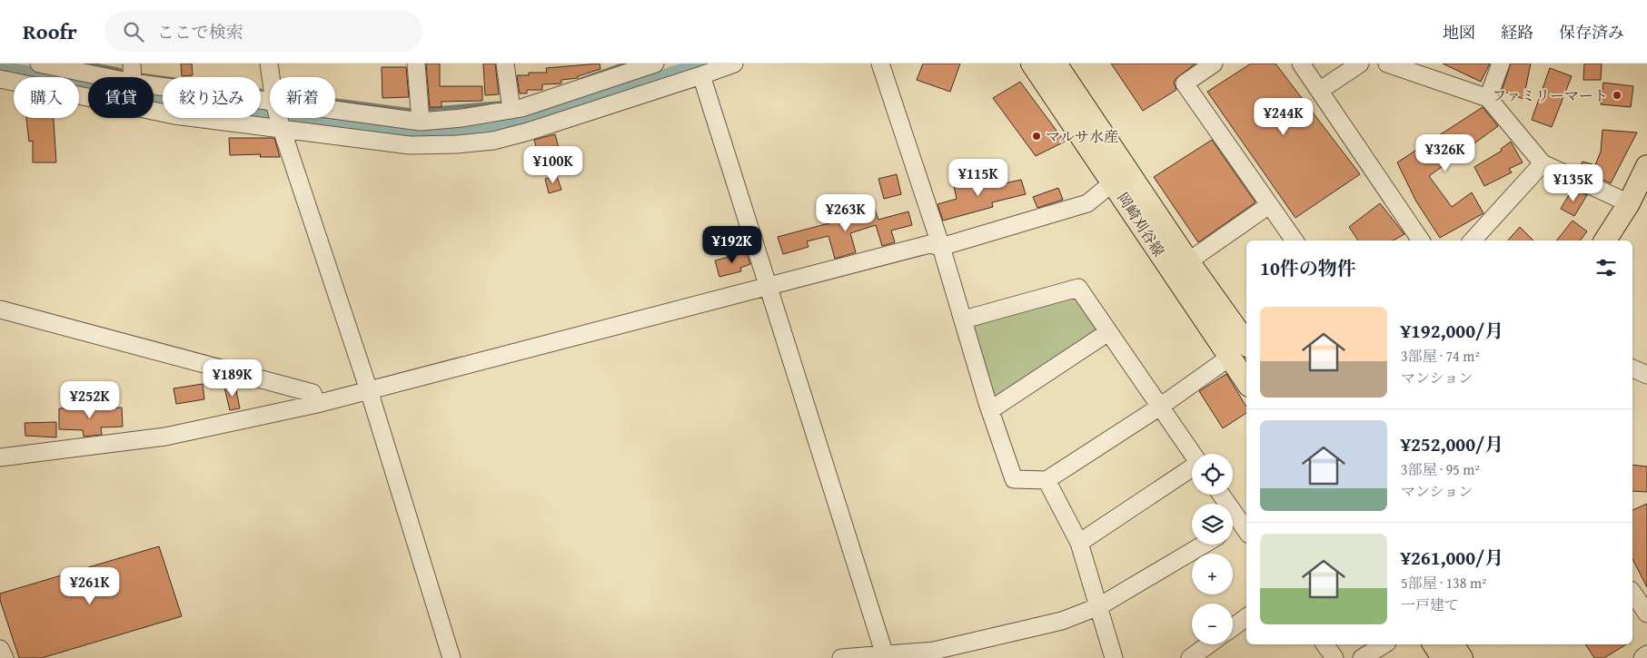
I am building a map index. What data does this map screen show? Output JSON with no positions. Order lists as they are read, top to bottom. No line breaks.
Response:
{"streets":{"main road":["岡崎刈谷線"]},"places":["ファミリーマート","マルサ水産"],"page":{"header":"Roofr","search":"ここで検索","nav":["地図","経路","保存済み"],"chip":["購入","賃貸","絞り込み","新着"],"price":["¥244K","¥326K","¥100K","¥115K","¥135K","¥263K","¥192K","¥189K","¥252K","¥261K"],"heading":"10件の物件","list":[{"name":"¥192,000/月","note":"3部屋 · 74 m² · マンション"},{"name":"¥252,000/月","note":"3部屋 · 95 m² · マンション"},{"name":"¥261,000/月","note":"5部屋 · 138 m² · 一戸建て"}],"map_buttons":["+","−"]}}
